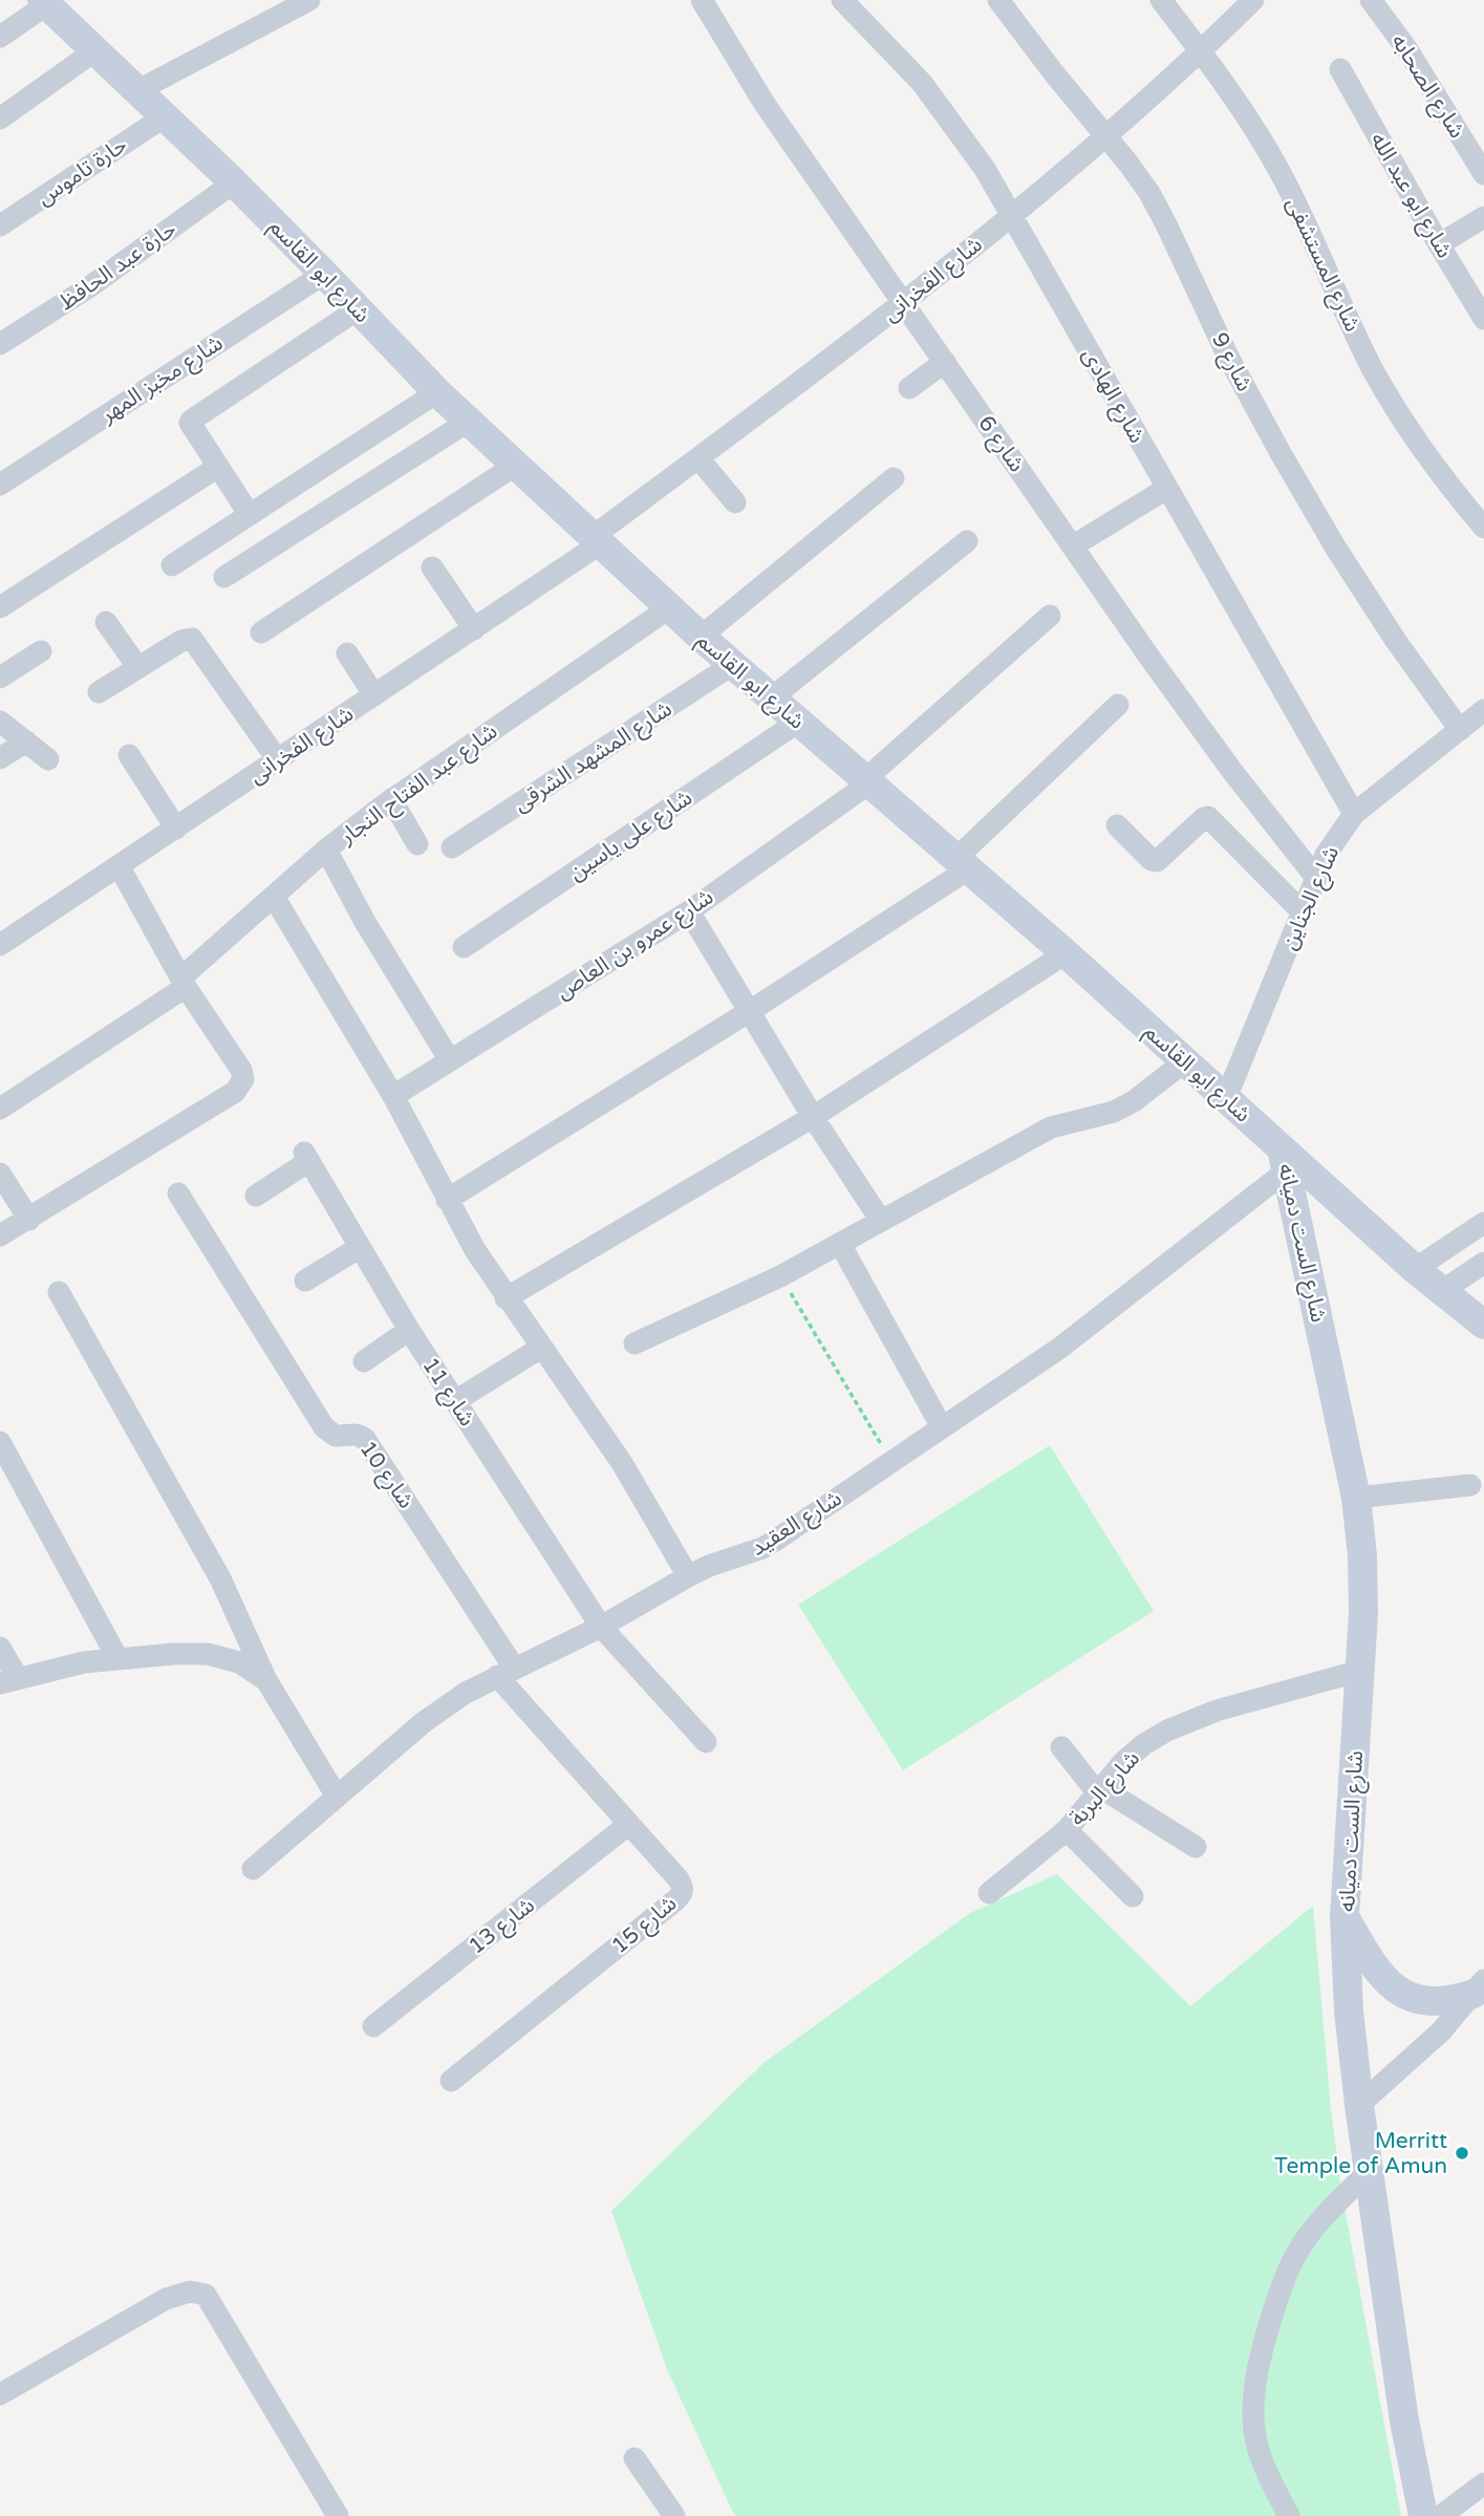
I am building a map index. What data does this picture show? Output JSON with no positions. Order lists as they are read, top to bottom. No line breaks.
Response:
{"streets":{"street":["شارع الصحابه","حارة تاموس","شارع ابو عبد الله","شارع المستشفى","حارة عبد الحافظ","شارع ابو القاسم","شارع الفخرانى","شارع 9","شارع مخبز المهر","شارع الهادى","شارع 6","شارع المشهد الشرقى","شارع عبد الفتاح النجار","شارع على ياسين","شارع الجناين","شارع عمرو بن العاص","شارع الست دميانه","شارع 11","شارع 10","شارع العقيد","شارع البربة","شارع 15","شارع 13"]},"crossings":[["حارة تاموس","شارع ابو القاسم"],["شارع المستشفى","شارع الفخرانى"],["حارة عبد الحافظ","شارع ابو القاسم"],["شارع ابو القاسم","شارع الفخرانى"],["شارع ابو القاسم","شارع مخبز المهر"],["شارع ابو القاسم","شارع المشهد الشرقى"],["شارع ابو القاسم","شارع عبد الفتاح النجار"],["شارع ابو القاسم","شارع على ياسين"],["شارع ابو القاسم","شارع الجناين"],["شارع ابو القاسم","شارع عمرو بن العاص"],["شارع ابو القاسم","شارع الست دميانه"],["شارع ابو القاسم","شارع العقيد"],["شارع الفخرانى","شارع 9"],["شارع الفخرانى","شارع الهادى"],["شارع الفخرانى","شارع 6"],["شارع 9","شارع الجناين"],["شارع الهادى","شارع الجناين"],["شارع 6","شارع الجناين"],["شارع الست دميانه","شارع العقيد"],["شارع الست دميانه","شارع البربة"],["شارع 11","شارع العقيد"],["شارع 10","شارع العقيد"],["شارع 10","شارع 15"],["شارع العقيد","شارع 15"],["شارع 15","شارع 13"]],"places":["Merritt Temple of Amun"]}
